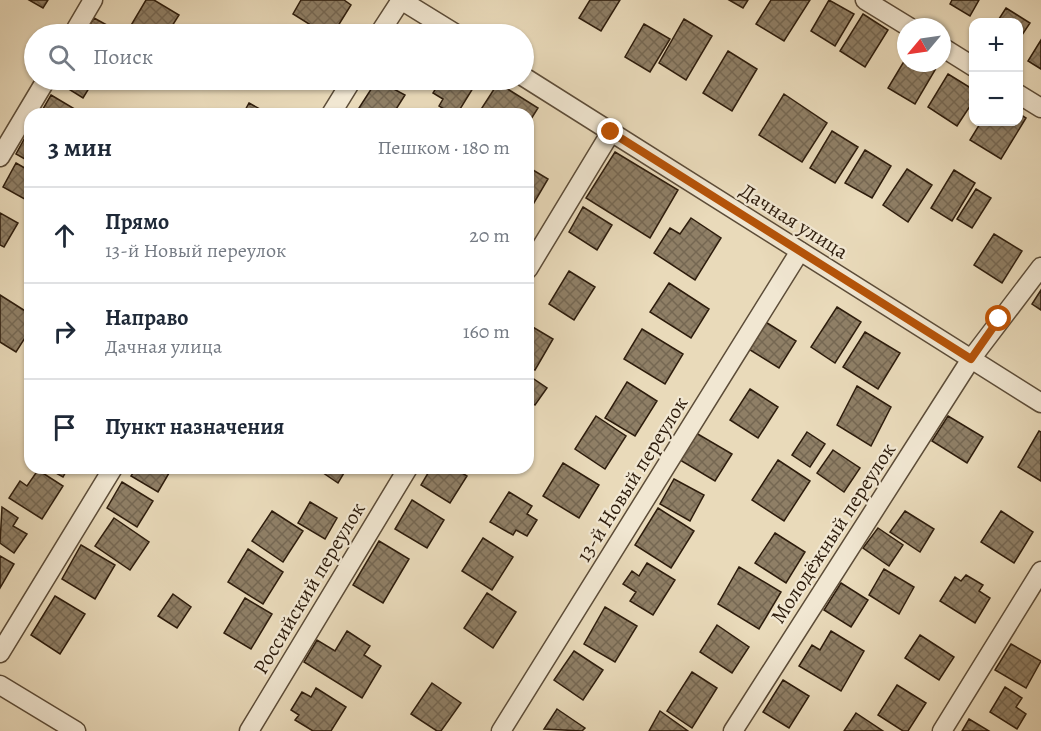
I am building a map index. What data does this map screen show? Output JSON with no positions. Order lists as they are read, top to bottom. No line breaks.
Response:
{"streets":{"street":["Дачная улица","13-й Новый переулок","Молодёжный переулок","Российский переулок"]},"crossings":[["Дачная улица","13-й Новый переулок"],["Дачная улица","Молодёжный переулок"]],"north":"bottom left","page":{"map_buttons":["+","−"],"search":"Поиск","heading":["3 мин","Пешком · 180 m"],"list":[["Прямо","13-й Новый переулок","20 m"],["Направо","Дачная улица","160 m"],"Пункт назначения"]}}
